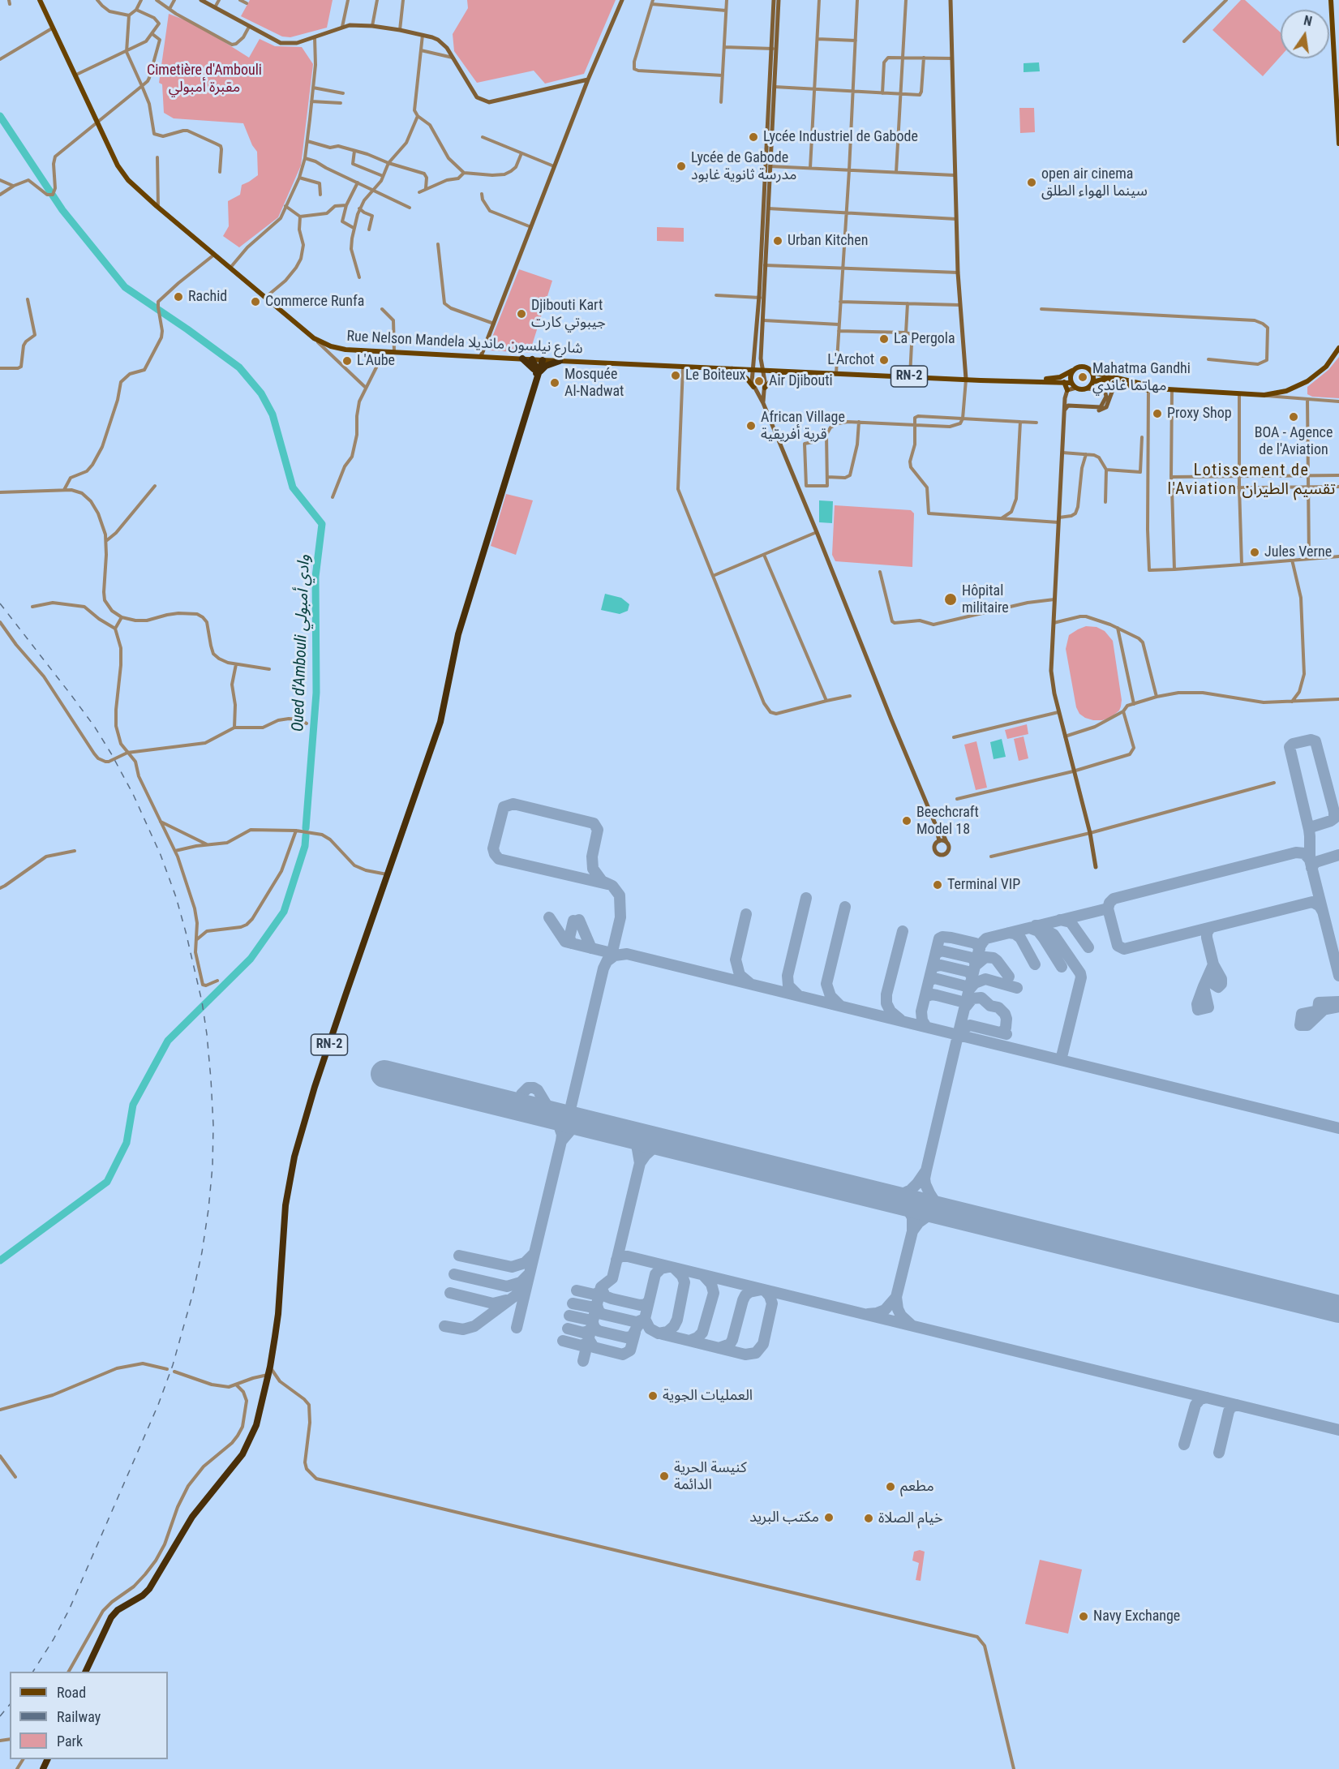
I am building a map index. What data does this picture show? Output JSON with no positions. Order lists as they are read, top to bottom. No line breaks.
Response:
{"streets":{"highway":["RN-2"],"main road":["Rue Nelson Mandela شارع نيلسون مانديلا"]},"crossings":[["Rue Nelson Mandela شارع نيلسون مانديلا","RN-2"]],"districts":["Lotissement de l'Aviation تقسيم الطيران"],"water":["Oued d'Ambouli وادي أمبولي"],"parks":["Cimetière d'Ambouli مقبرة أمبولي"],"places":["Lycée Industriel de Gabode","Lycée de Gabode مدرسة ثانوية غابود","open air cinema سينما الهواء الطلق","Urban Kitchen","Rachid","Commerce Runfa","Djibouti Kart جيبوتي كارت","La Pergola","L'Archot","L'Aube","Le Boiteux","Mahatma Gandhi مهاتما غاندي","Air Djibouti","Mosquée Al-Nadwat","Proxy Shop","BOA - Agence de l'Aviation","African Village قرية أفريقية","Jules Verne","Hôpital militaire","Beechcraft Model 18","Terminal VIP","العمليات الجوية","كنيسة الحرية الدائمة","مطعم","مكتب البريد","خيام الصلاة","Navy Exchange"],"legend":["Road","Railway","Park"],"north":"top"}
